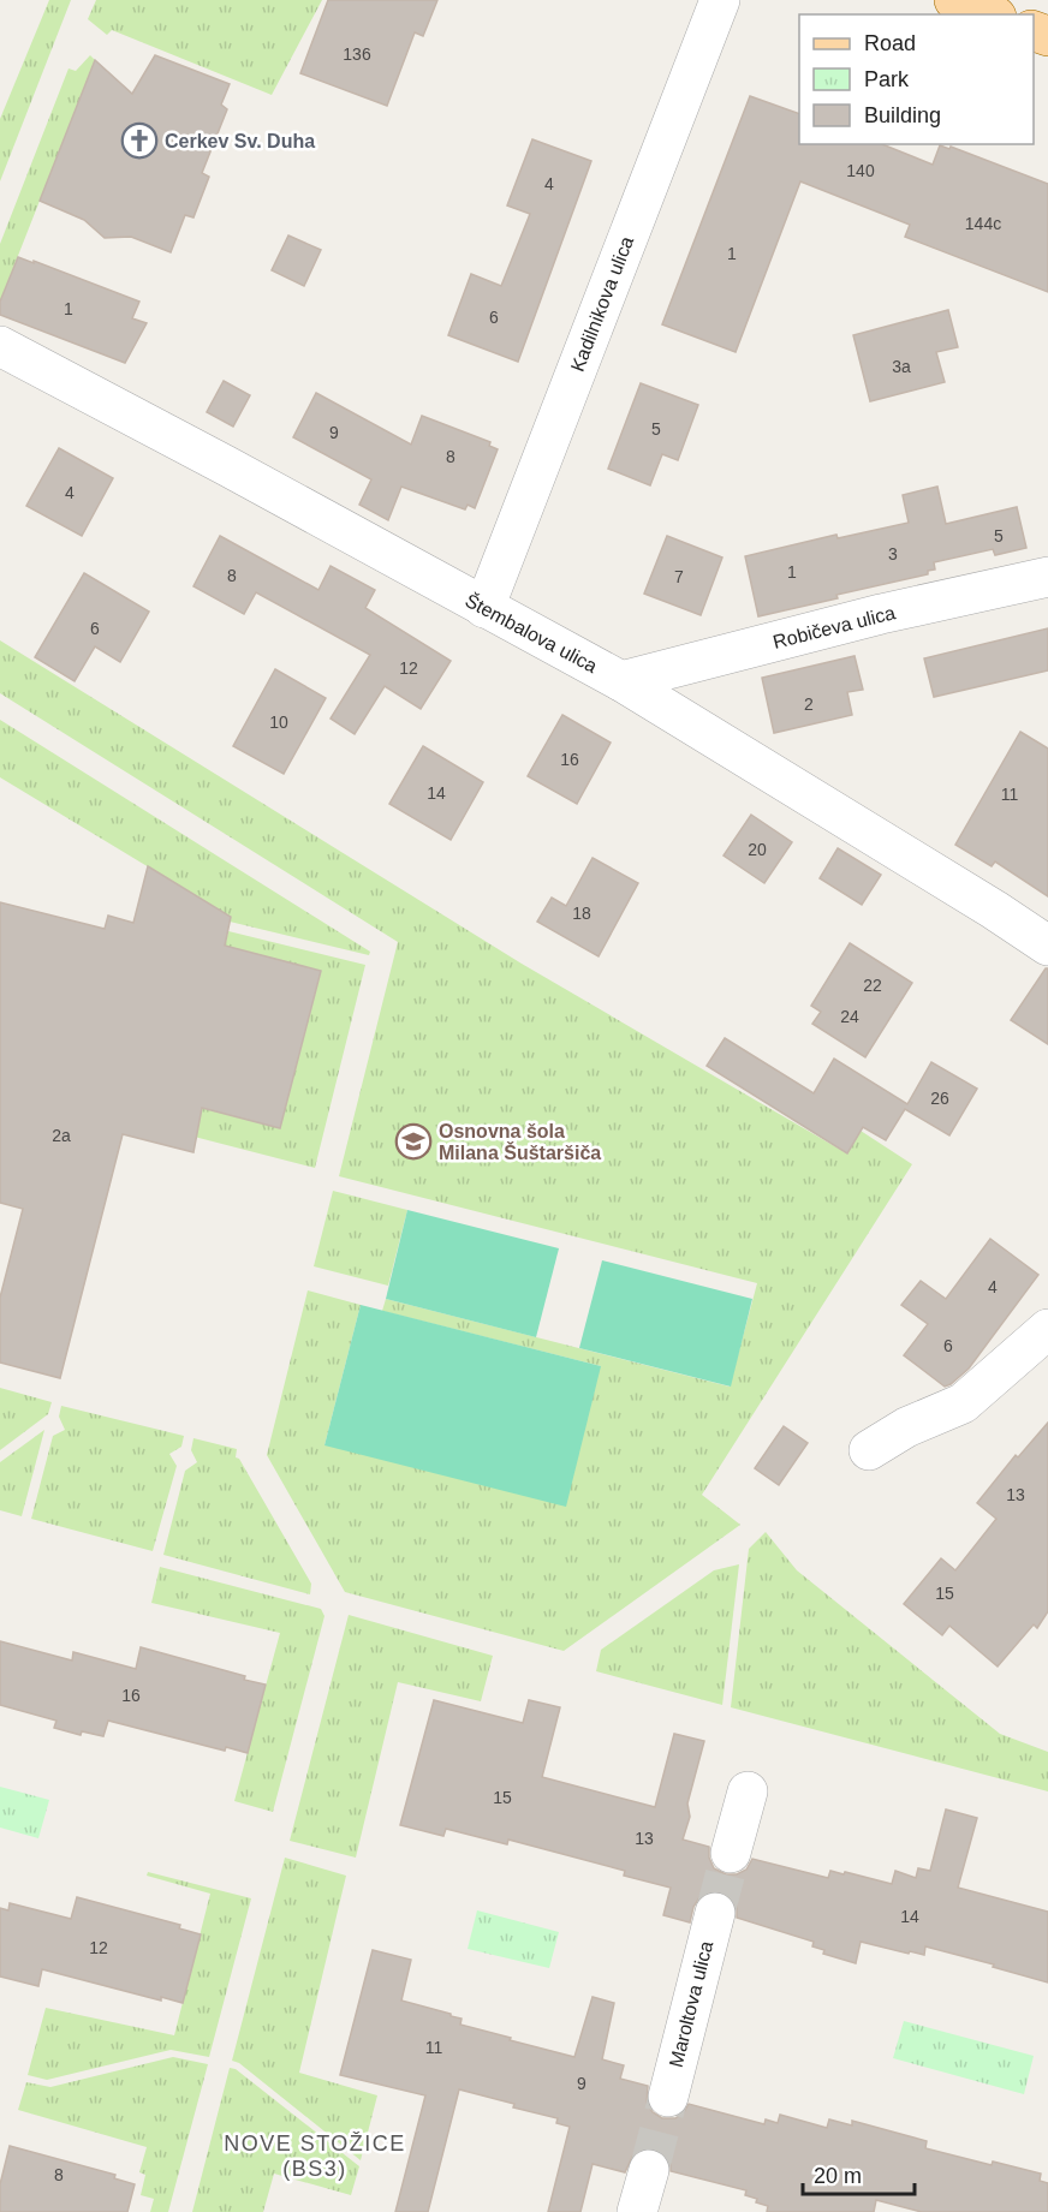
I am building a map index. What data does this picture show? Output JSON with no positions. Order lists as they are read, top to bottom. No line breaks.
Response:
{"streets":{"street":["Kadilnikova ulica","Robičeva ulica","Štembalova ulica","Maroltova ulica"]},"crossings":[["Kadilnikova ulica","Štembalova ulica"],["Robičeva ulica","Štembalova ulica"]],"districts":["NOVE STOŽICE (BS3)"],"places":{"church":["Cerkev Sv. Duha"],"school or university":["Osnovna šola Milana Šuštaršiča"]},"house_numbers":["136","140","4","144c","1","1","6","3a","5","9","8","4","5","3","1","8","7","6","12","2","10","16","14","11","20","18","22","24","26","2a","4","6","13","15","16","15","13","14","12","11","9","8"],"legend":["Road","Park","Building"],"scale_bar":"20 m"}
